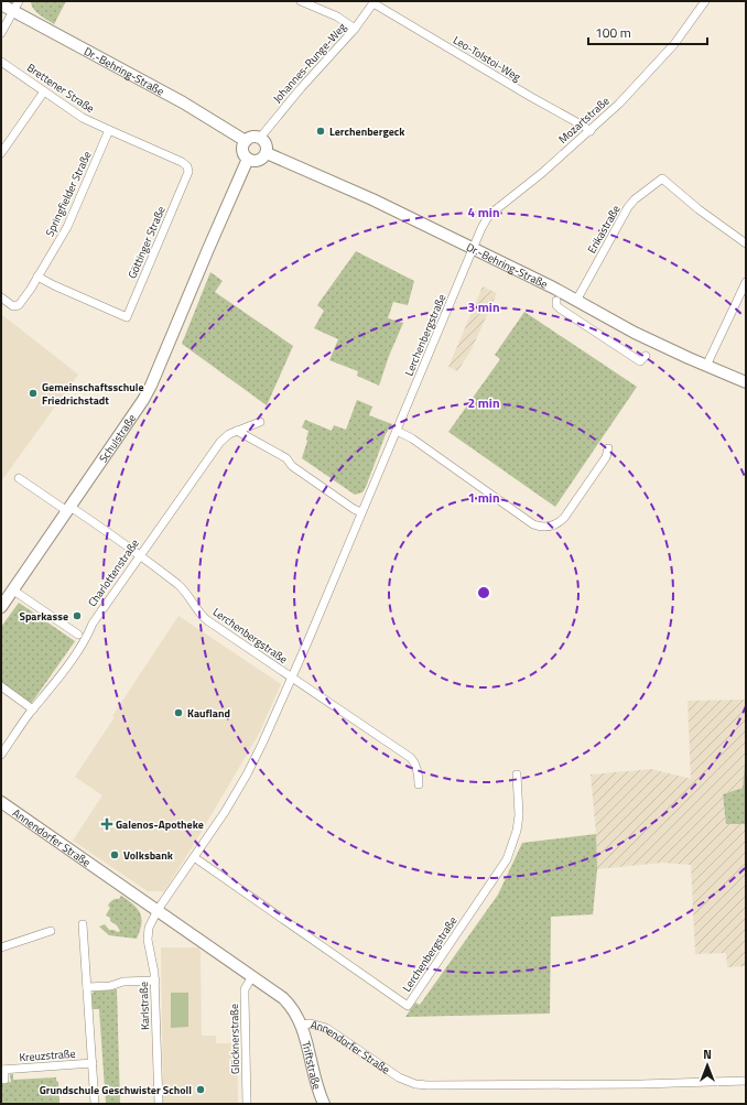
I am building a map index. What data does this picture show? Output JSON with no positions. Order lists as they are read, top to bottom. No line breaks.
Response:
{"streets":{"street":["Leo-Tolstoi-Weg","Johannes-Runge-Weg","Dr.-Behring-Straße","Brettener Straße","Mozartstraße","Springfielder Straße","Erikastraße","Göttinger Straße","Lerchenbergstraße","Schulstraße","Charlottenstraße","Annendorfer Straße","Karlstraße","Glöcknerstraße","Kreuzstraße","Triftstraße"]},"crossings":[["Leo-Tolstoi-Weg","Johannes-Runge-Weg"],["Leo-Tolstoi-Weg","Mozartstraße"],["Johannes-Runge-Weg","Dr.-Behring-Straße"],["Johannes-Runge-Weg","Schulstraße"],["Dr.-Behring-Straße","Mozartstraße"],["Dr.-Behring-Straße","Erikastraße"],["Dr.-Behring-Straße","Lerchenbergstraße"],["Dr.-Behring-Straße","Schulstraße"],["Brettener Straße","Springfielder Straße"],["Brettener Straße","Göttinger Straße"],["Mozartstraße","Lerchenbergstraße"],["Springfielder Straße","Göttinger Straße"],["Lerchenbergstraße","Schulstraße"],["Lerchenbergstraße","Charlottenstraße"],["Lerchenbergstraße","Annendorfer Straße"],["Lerchenbergstraße","Karlstraße"],["Annendorfer Straße","Karlstraße"],["Annendorfer Straße","Glöcknerstraße"],["Annendorfer Straße","Triftstraße"]],"places":{"other":["Lerchenbergeck","Gemeinschaftsschule Friedrichstadt","Sparkasse","Kaufland","Volksbank","Grundschule Geschwister Scholl"],"health":["Galenos-Apotheke"]},"scale_bar":"100 m","north":"top","rings":["4 min","3 min","2 min","1 min"]}
